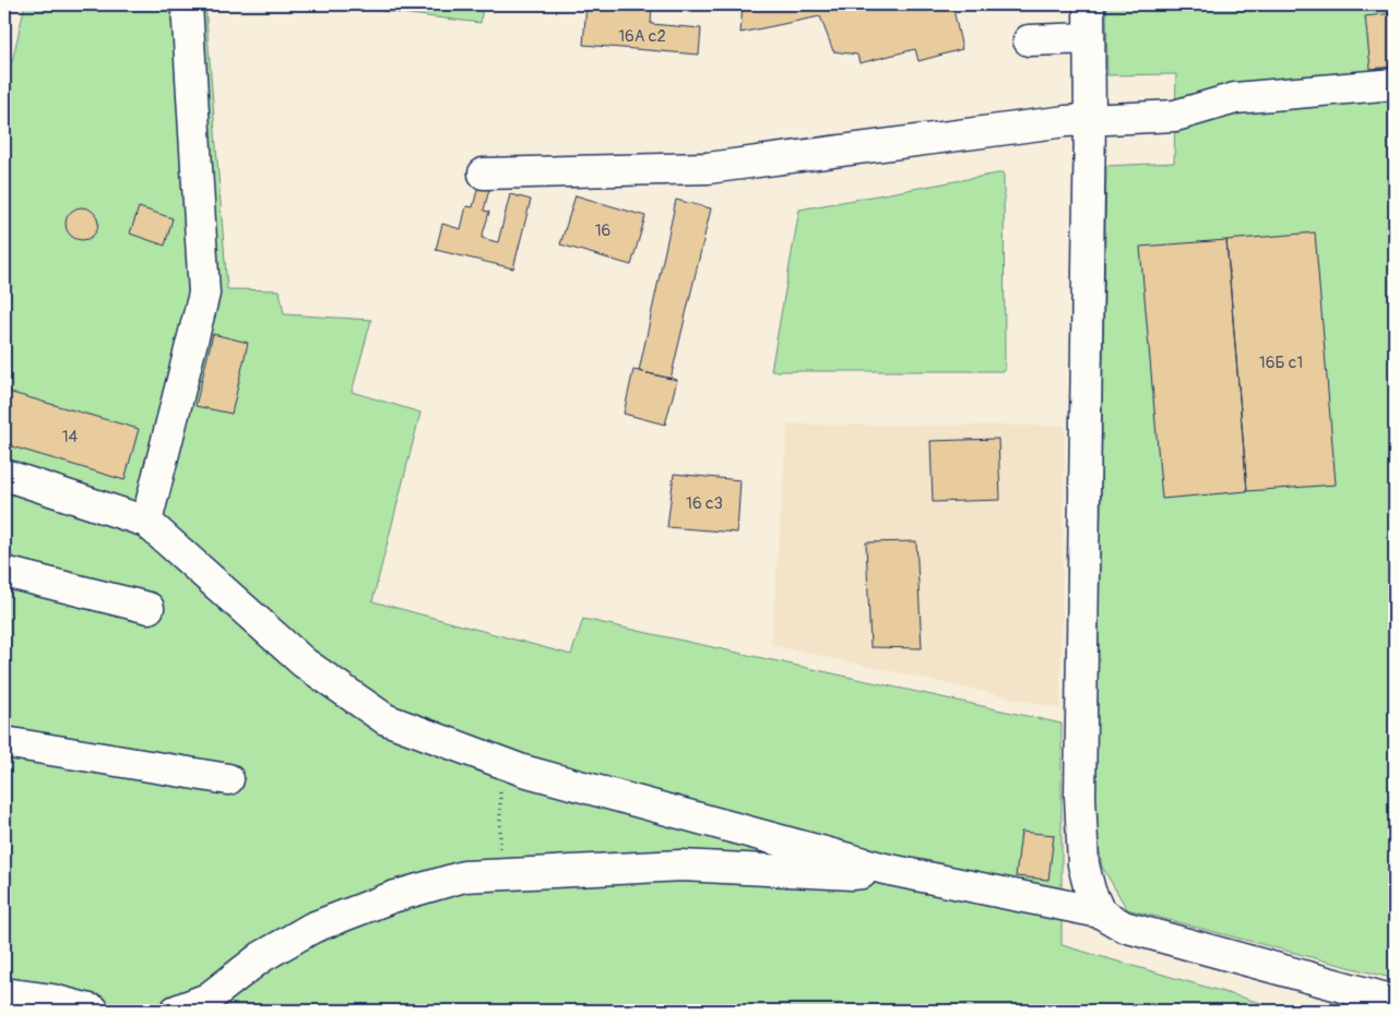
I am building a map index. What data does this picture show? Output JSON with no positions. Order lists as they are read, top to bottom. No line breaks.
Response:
{"house_numbers":["16А с2","16","16Б с1","14","16 с3"]}
